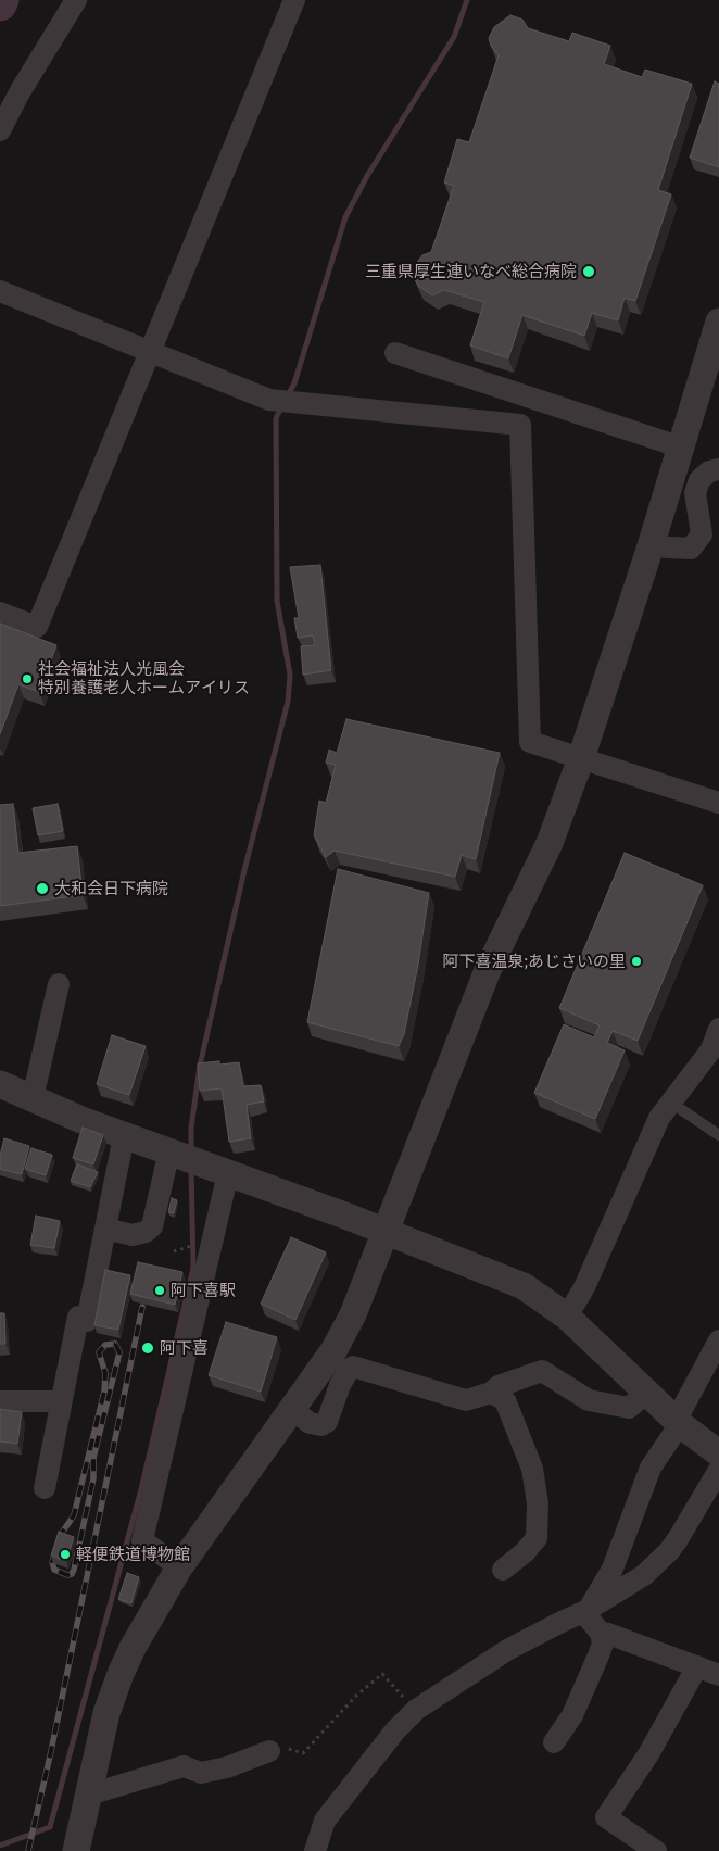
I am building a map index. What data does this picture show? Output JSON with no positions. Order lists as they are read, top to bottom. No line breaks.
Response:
{"places":["三重県厚生連いなべ総合病院","社会福祉法人光風会 特別養護老人ホームアイリス","大和会日下病院","阿下喜温泉;あじさいの里","阿下喜駅","阿下喜","軽便鉄道博物館"]}
